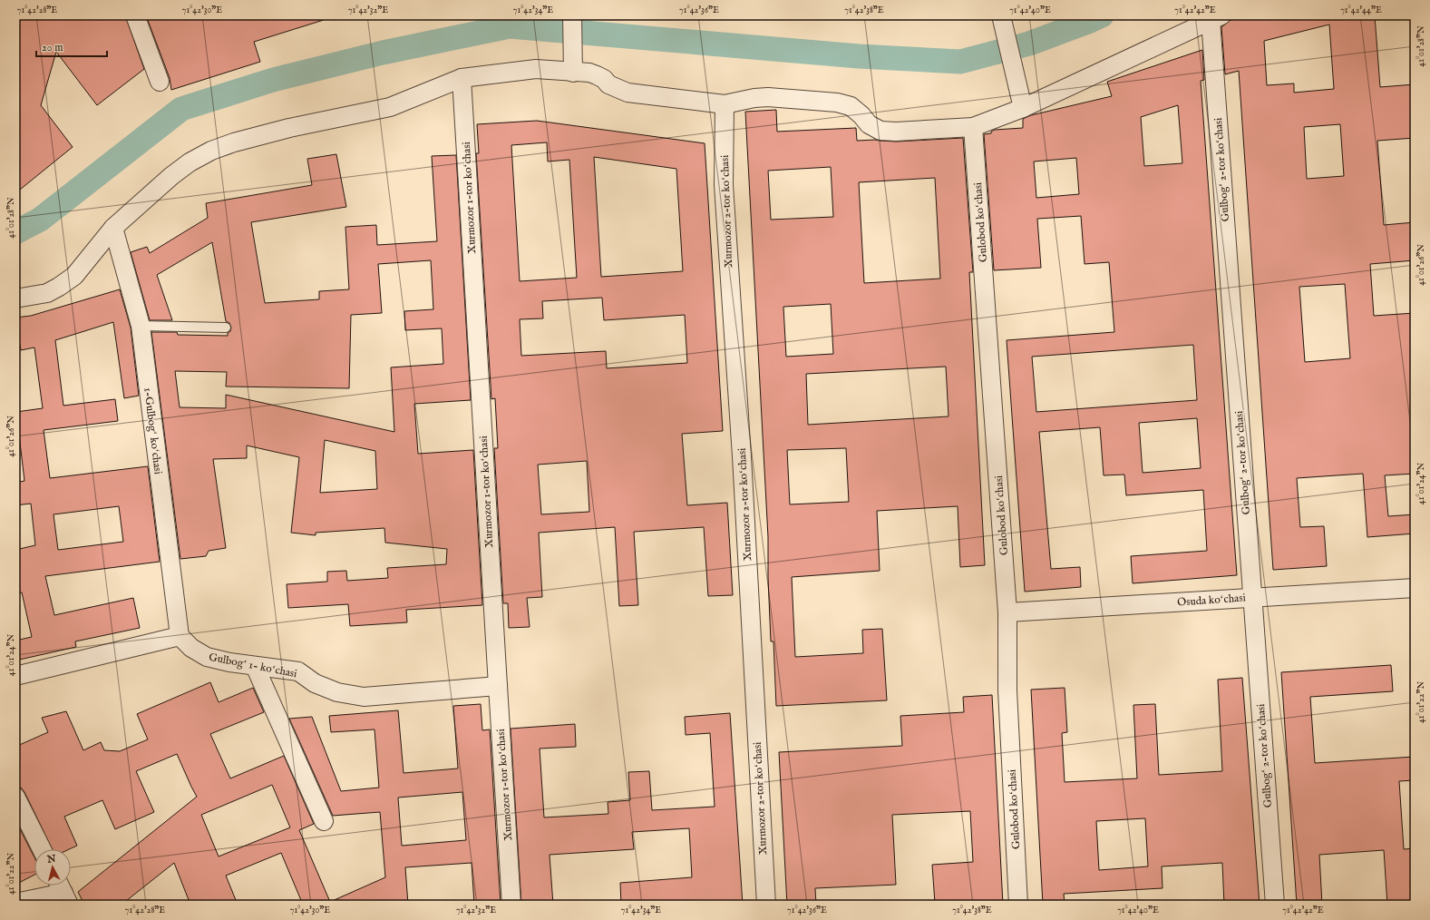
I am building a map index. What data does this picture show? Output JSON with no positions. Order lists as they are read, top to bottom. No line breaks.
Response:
{"streets":{"street":["Gulbogʻ 2-tor koʻchasi","Xurmozor 1-tor koʻchasi","Xurmozor 2-tor koʻchasi","Gulobod koʻchasi","1-Gulbogʻ koʻchasi","Osuda koʻchasi","Gulbogʻ 1- koʻchasi"]},"crossings":[["Gulbogʻ 2-tor koʻchasi","Osuda koʻchasi"],["Xurmozor 1-tor koʻchasi","Gulbogʻ 1- koʻchasi"],["Gulobod koʻchasi","Osuda koʻchasi"],["1-Gulbogʻ koʻchasi","Gulbogʻ 1- koʻchasi"]],"scale_bar":"20 m","north":"top","coordinates":["71°42'28\"E","71°42'30\"E","71°42'32\"E","71°42'34\"E","71°42'36\"E","71°42'38\"E","71°42'40\"E","71°42'42\"E","71°42'44\"E","41°01'28\"N","41°01'26\"N","41°01'24\"N","41°01'22\"N"]}
